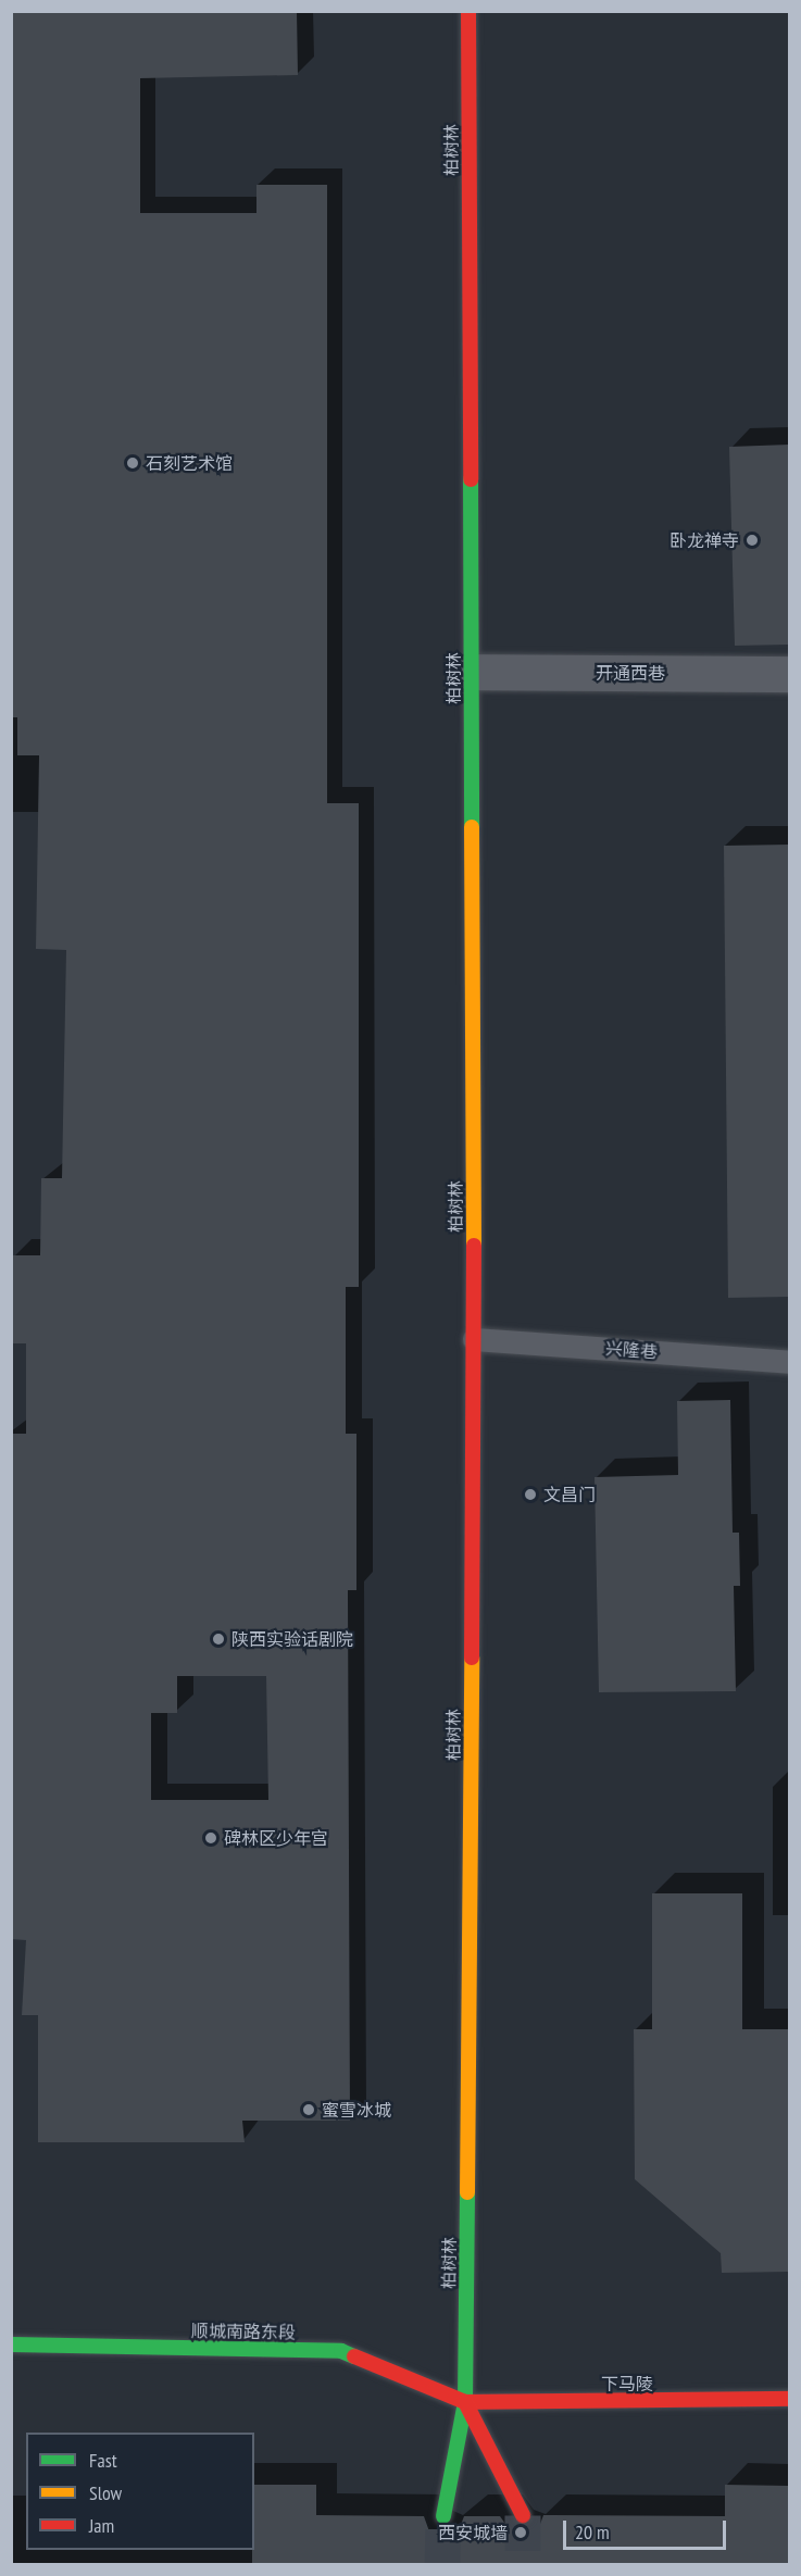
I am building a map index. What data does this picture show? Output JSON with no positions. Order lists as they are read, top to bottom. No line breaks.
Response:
{"streets":{"main road":["柏树林","顺城南路东段","下马陵"],"street":["开通西巷"],"lane":["兴隆巷"]},"crossings":[["柏树林","开通西巷"],["柏树林","兴隆巷"],["柏树林","顺城南路东段"],["柏树林","下马陵"],["顺城南路东段","下马陵"]],"places":["石刻艺术馆","卧龙禅寺","文昌门","陕西实验话剧院","碑林区少年宫","蜜雪冰城","西安城墙"],"legend":["Fast","Slow","Jam"],"scale_bar":"20 m"}
